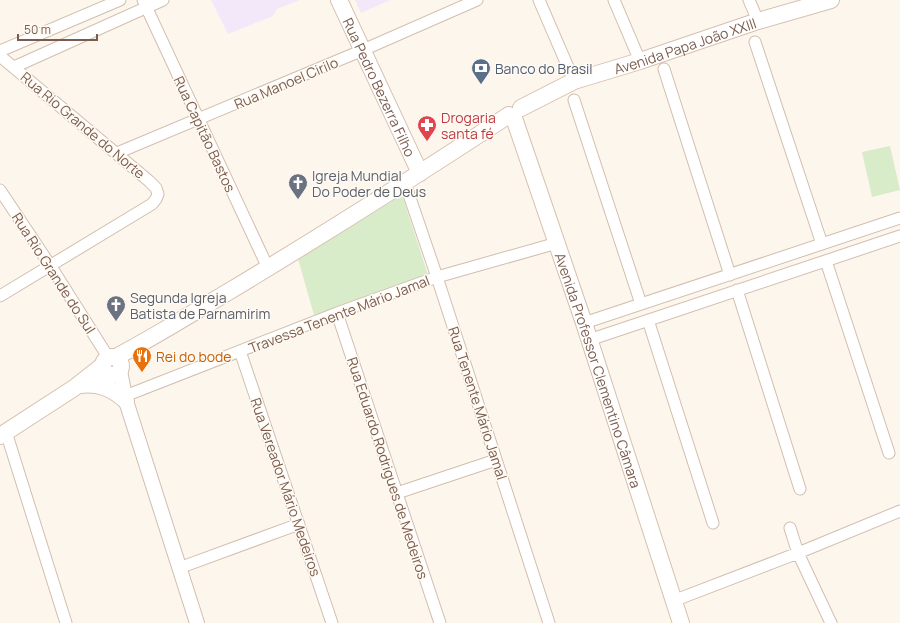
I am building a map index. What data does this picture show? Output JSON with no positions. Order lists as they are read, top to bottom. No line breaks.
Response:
{"streets":{"main road":["Avenida Papa João XXIII","Rua Pedro Bezerra Filho","Avenida Professor Clementino Câmara"],"street":["Rua Manoel Cirilo","Rua Rio Grande do Norte","Rua Capitão Bastos","Rua Rio Grande do Sul","Travessa Tenente Mário Jamal","Rua Tenente Mário Jamal","Rua Eduardo Rodrigues de Medeiros","Rua Vereador Mário Medeiros"]},"crossings":[["Avenida Papa João XXIII","Rua Pedro Bezerra Filho"],["Avenida Papa João XXIII","Rua Capitão Bastos"],["Avenida Papa João XXIII","Rua Rio Grande do Sul"],["Avenida Papa João XXIII","Avenida Professor Clementino Câmara"],["Avenida Papa João XXIII","Rua Tenente Mário Jamal"],["Rua Manoel Cirilo","Rua Pedro Bezerra Filho"],["Rua Manoel Cirilo","Rua Rio Grande do Norte"],["Rua Manoel Cirilo","Rua Capitão Bastos"],["Rua Rio Grande do Norte","Rua Rio Grande do Sul"],["Travessa Tenente Mário Jamal","Avenida Professor Clementino Câmara"],["Travessa Tenente Mário Jamal","Rua Tenente Mário Jamal"],["Travessa Tenente Mário Jamal","Rua Eduardo Rodrigues de Medeiros"],["Travessa Tenente Mário Jamal","Rua Vereador Mário Medeiros"]],"places":{"bank":["Banco do Brasil"],"pharmacy":["Drogaria santa fé"],"church":["Igreja Mundial Do Poder de Deus","Segunda Igreja Batista de Parnamirim"],"restaurant":["Rei do bode"]},"scale_bar":"50 m"}
